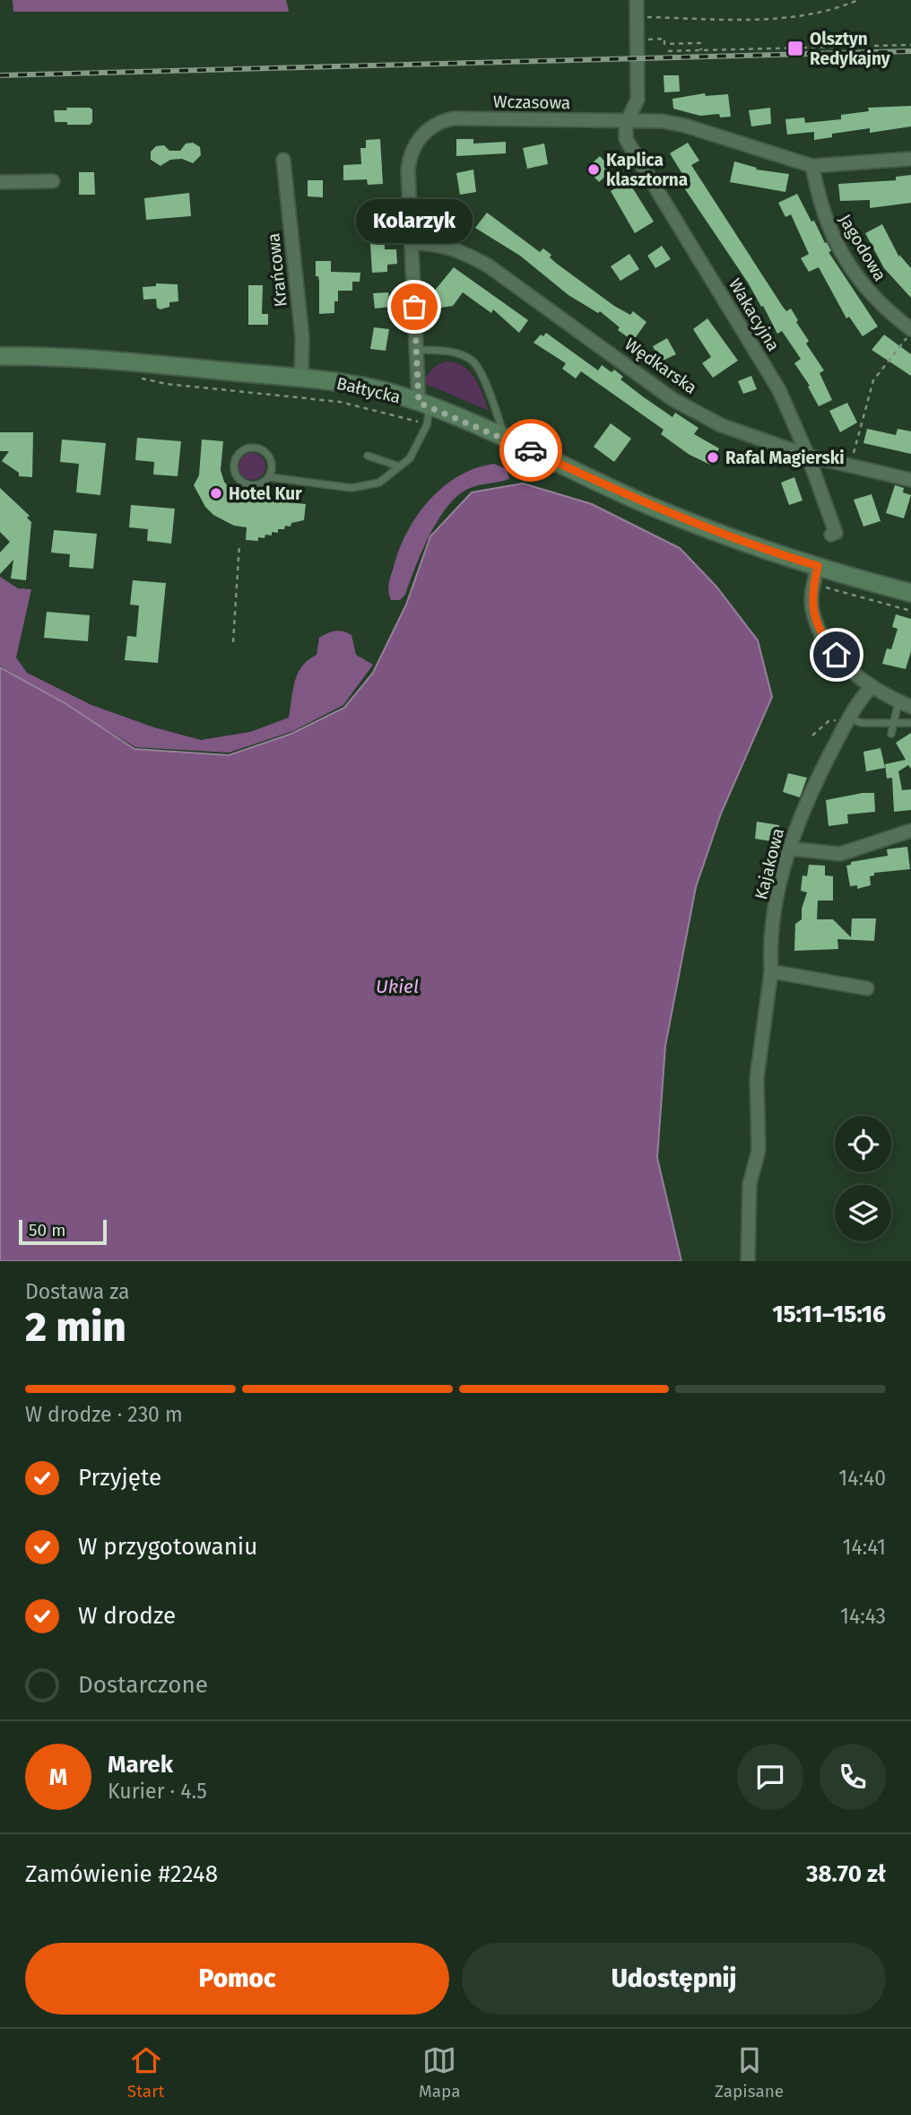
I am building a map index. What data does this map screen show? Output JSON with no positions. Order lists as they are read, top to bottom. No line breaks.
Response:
{"streets":{"main road":["Bałtycka"],"street":["Wczasowa","Jagodowa","Krańcowa","Wakacyjna","Wędkarska","Kajakowa"]},"crossings":[["Wczasowa","Jagodowa"],["Wczasowa","Wakacyjna"],["Wczasowa","Wędkarska"],["Wczasowa","Bałtycka"],["Krańcowa","Bałtycka"],["Wakacyjna","Wędkarska"]],"water":["Ukiel"],"places":{"transit":["Olsztyn Redykajny"],"other":["Kaplica klasztorna","Kolarzyk","Rafal Magierski","Hotel Kur"]},"scale_bar":"50 m","page":{"bubble":"Kolarzyk","scale":"50 m","heading":["2 min","Dostawa za","15:11–15:16"],"panel":["Marek","Kurier · 4.5","Zamówienie #2248","38.70 zł"],"bar":"W drodze · 230 m","list":[["Przyjęte","14:40"],["W przygotowaniu","14:41"],["W drodze","14:43"],"Dostarczone"],"round":"M","buttons":["Pomoc","Udostępnij"],"tabs":["Start","Mapa","Zapisane"]}}
